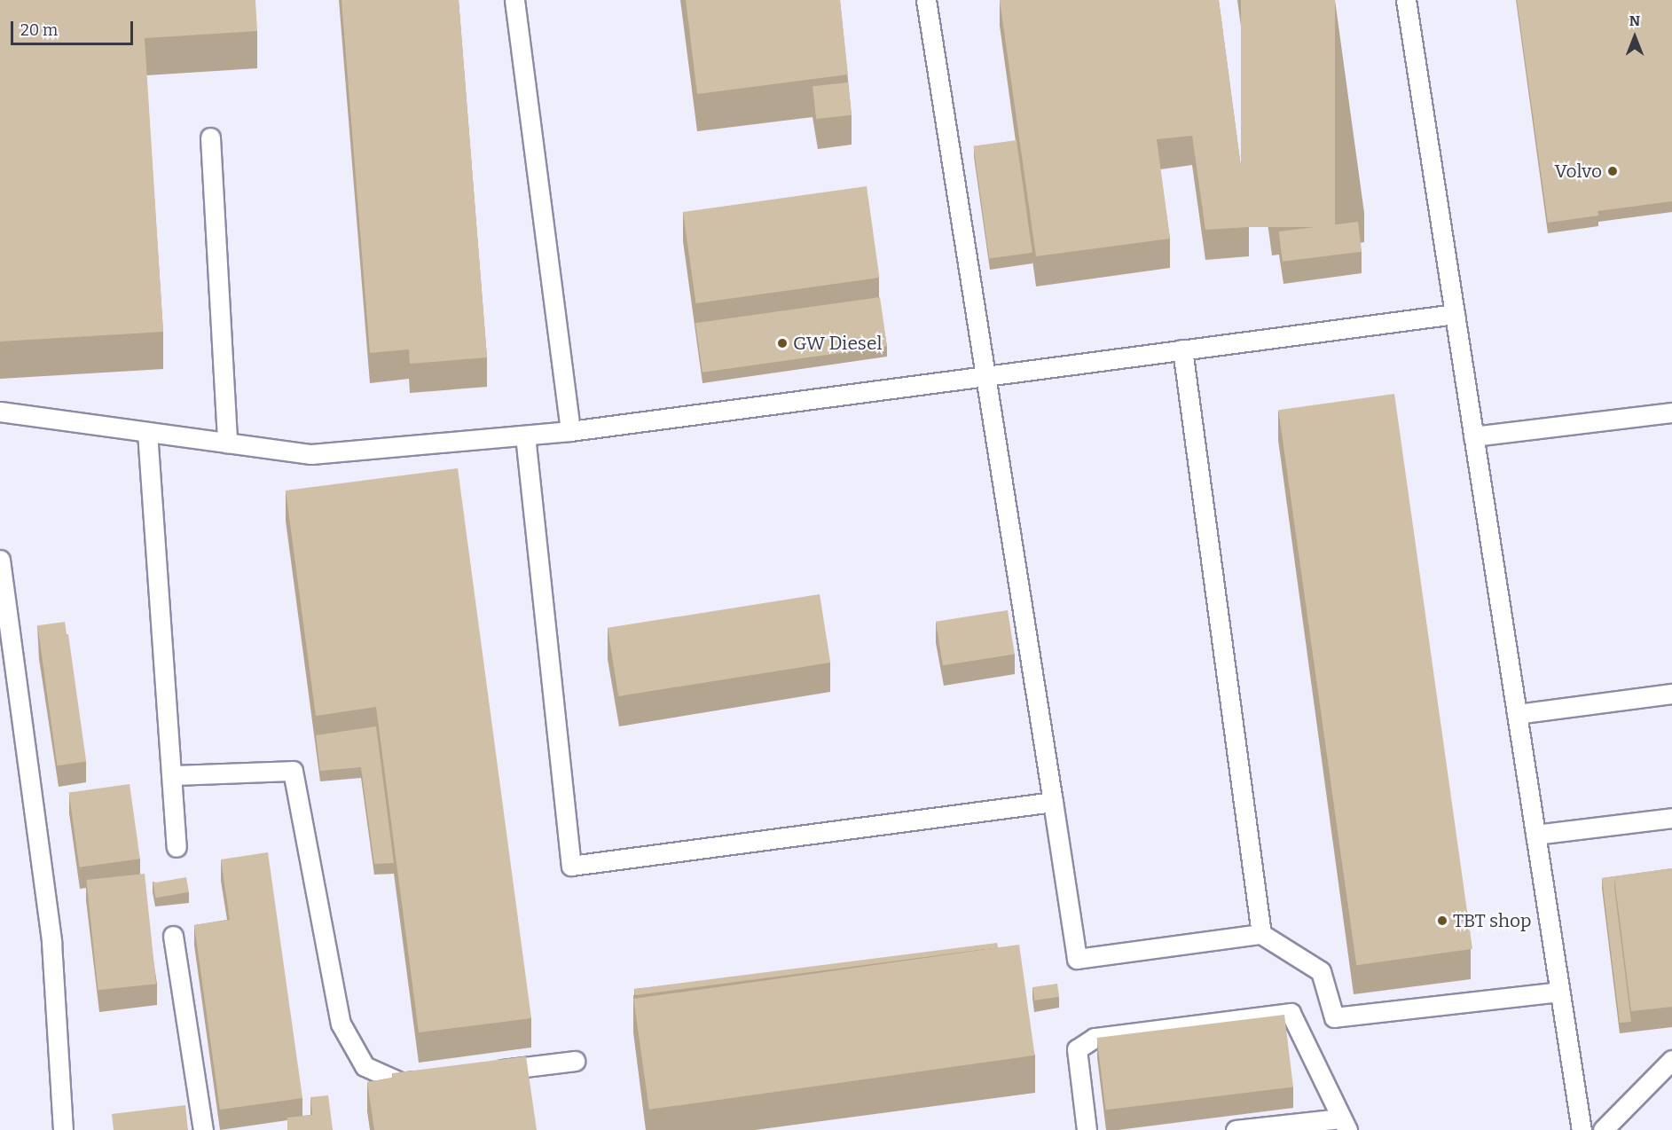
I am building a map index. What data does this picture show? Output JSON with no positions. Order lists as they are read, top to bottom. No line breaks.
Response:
{"places":["Volvo","GW Diesel","TBT shop"],"scale_bar":"20 m","north":"top"}
